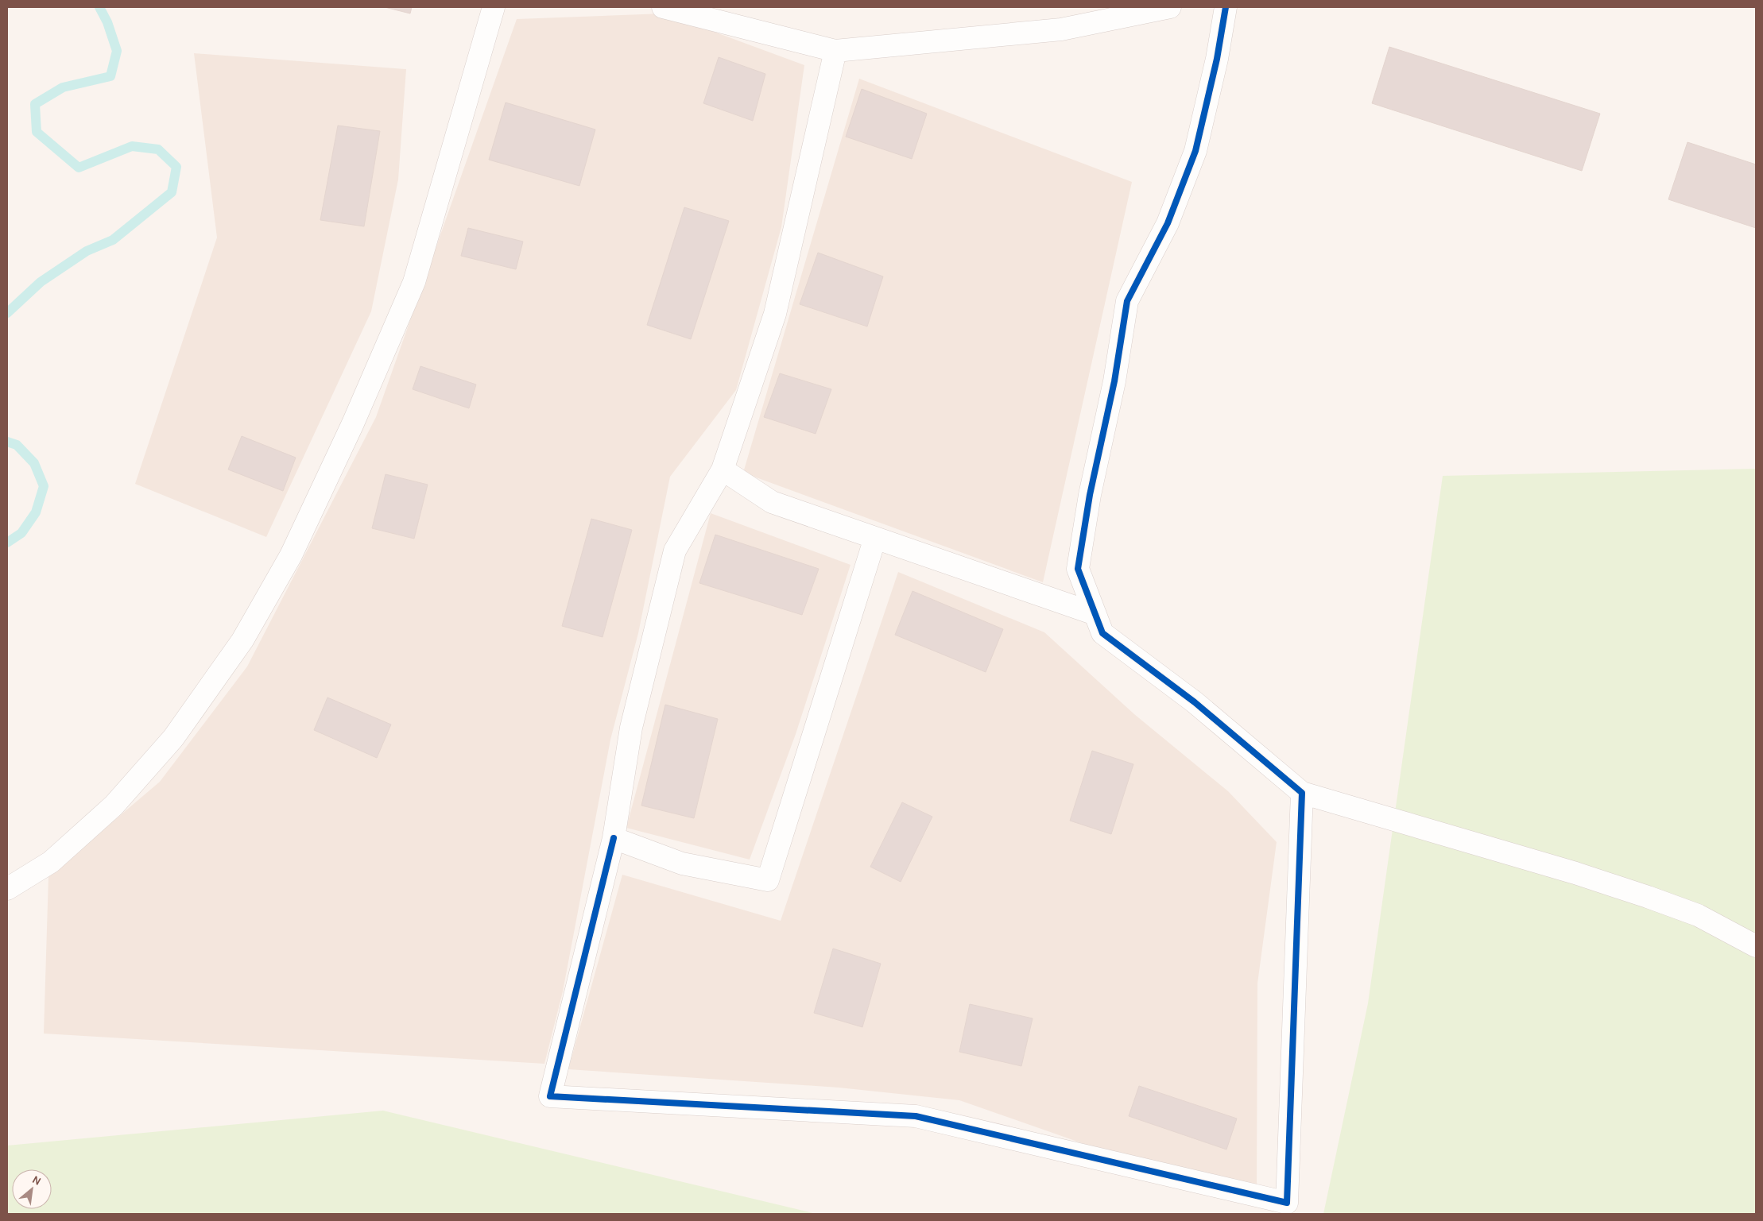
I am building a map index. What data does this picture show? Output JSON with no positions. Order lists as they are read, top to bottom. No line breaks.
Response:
{"north":"top right"}
